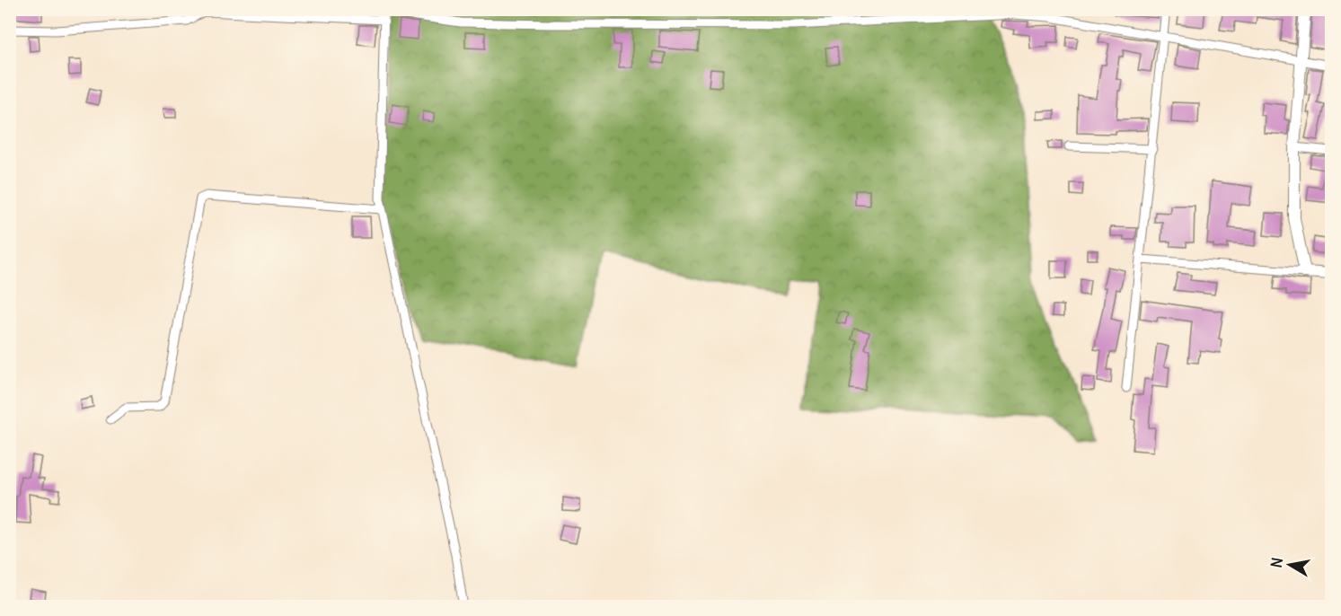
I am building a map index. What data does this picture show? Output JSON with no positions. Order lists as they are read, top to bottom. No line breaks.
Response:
{"north":"left"}
